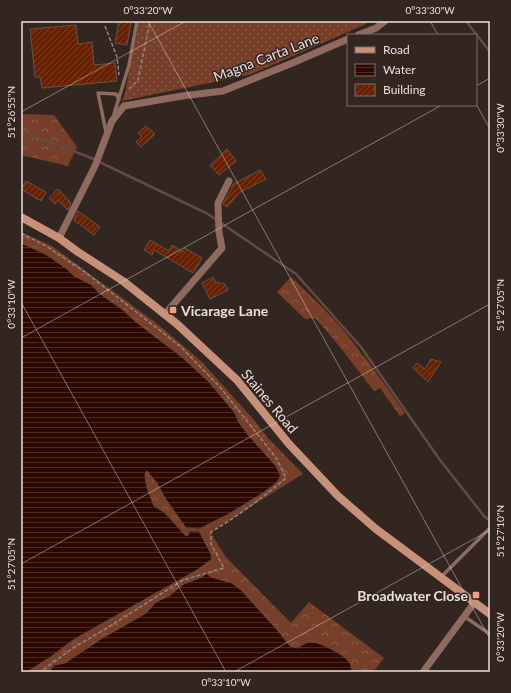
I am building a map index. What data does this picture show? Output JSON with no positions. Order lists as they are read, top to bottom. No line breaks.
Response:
{"streets":{"main road":["Staines Road"],"street":["Magna Carta Lane"]},"crossings":[["Magna Carta Lane","Staines Road"]],"places":{"transit":["Vicarage Lane","Broadwater Close"]},"legend":["Road","Water","Building"],"coordinates":["0°33'20\"W","0°33'30\"W","51°26'55\"N","0°33'10\"W","51°27'05\"N","51°27'10\"N"]}
